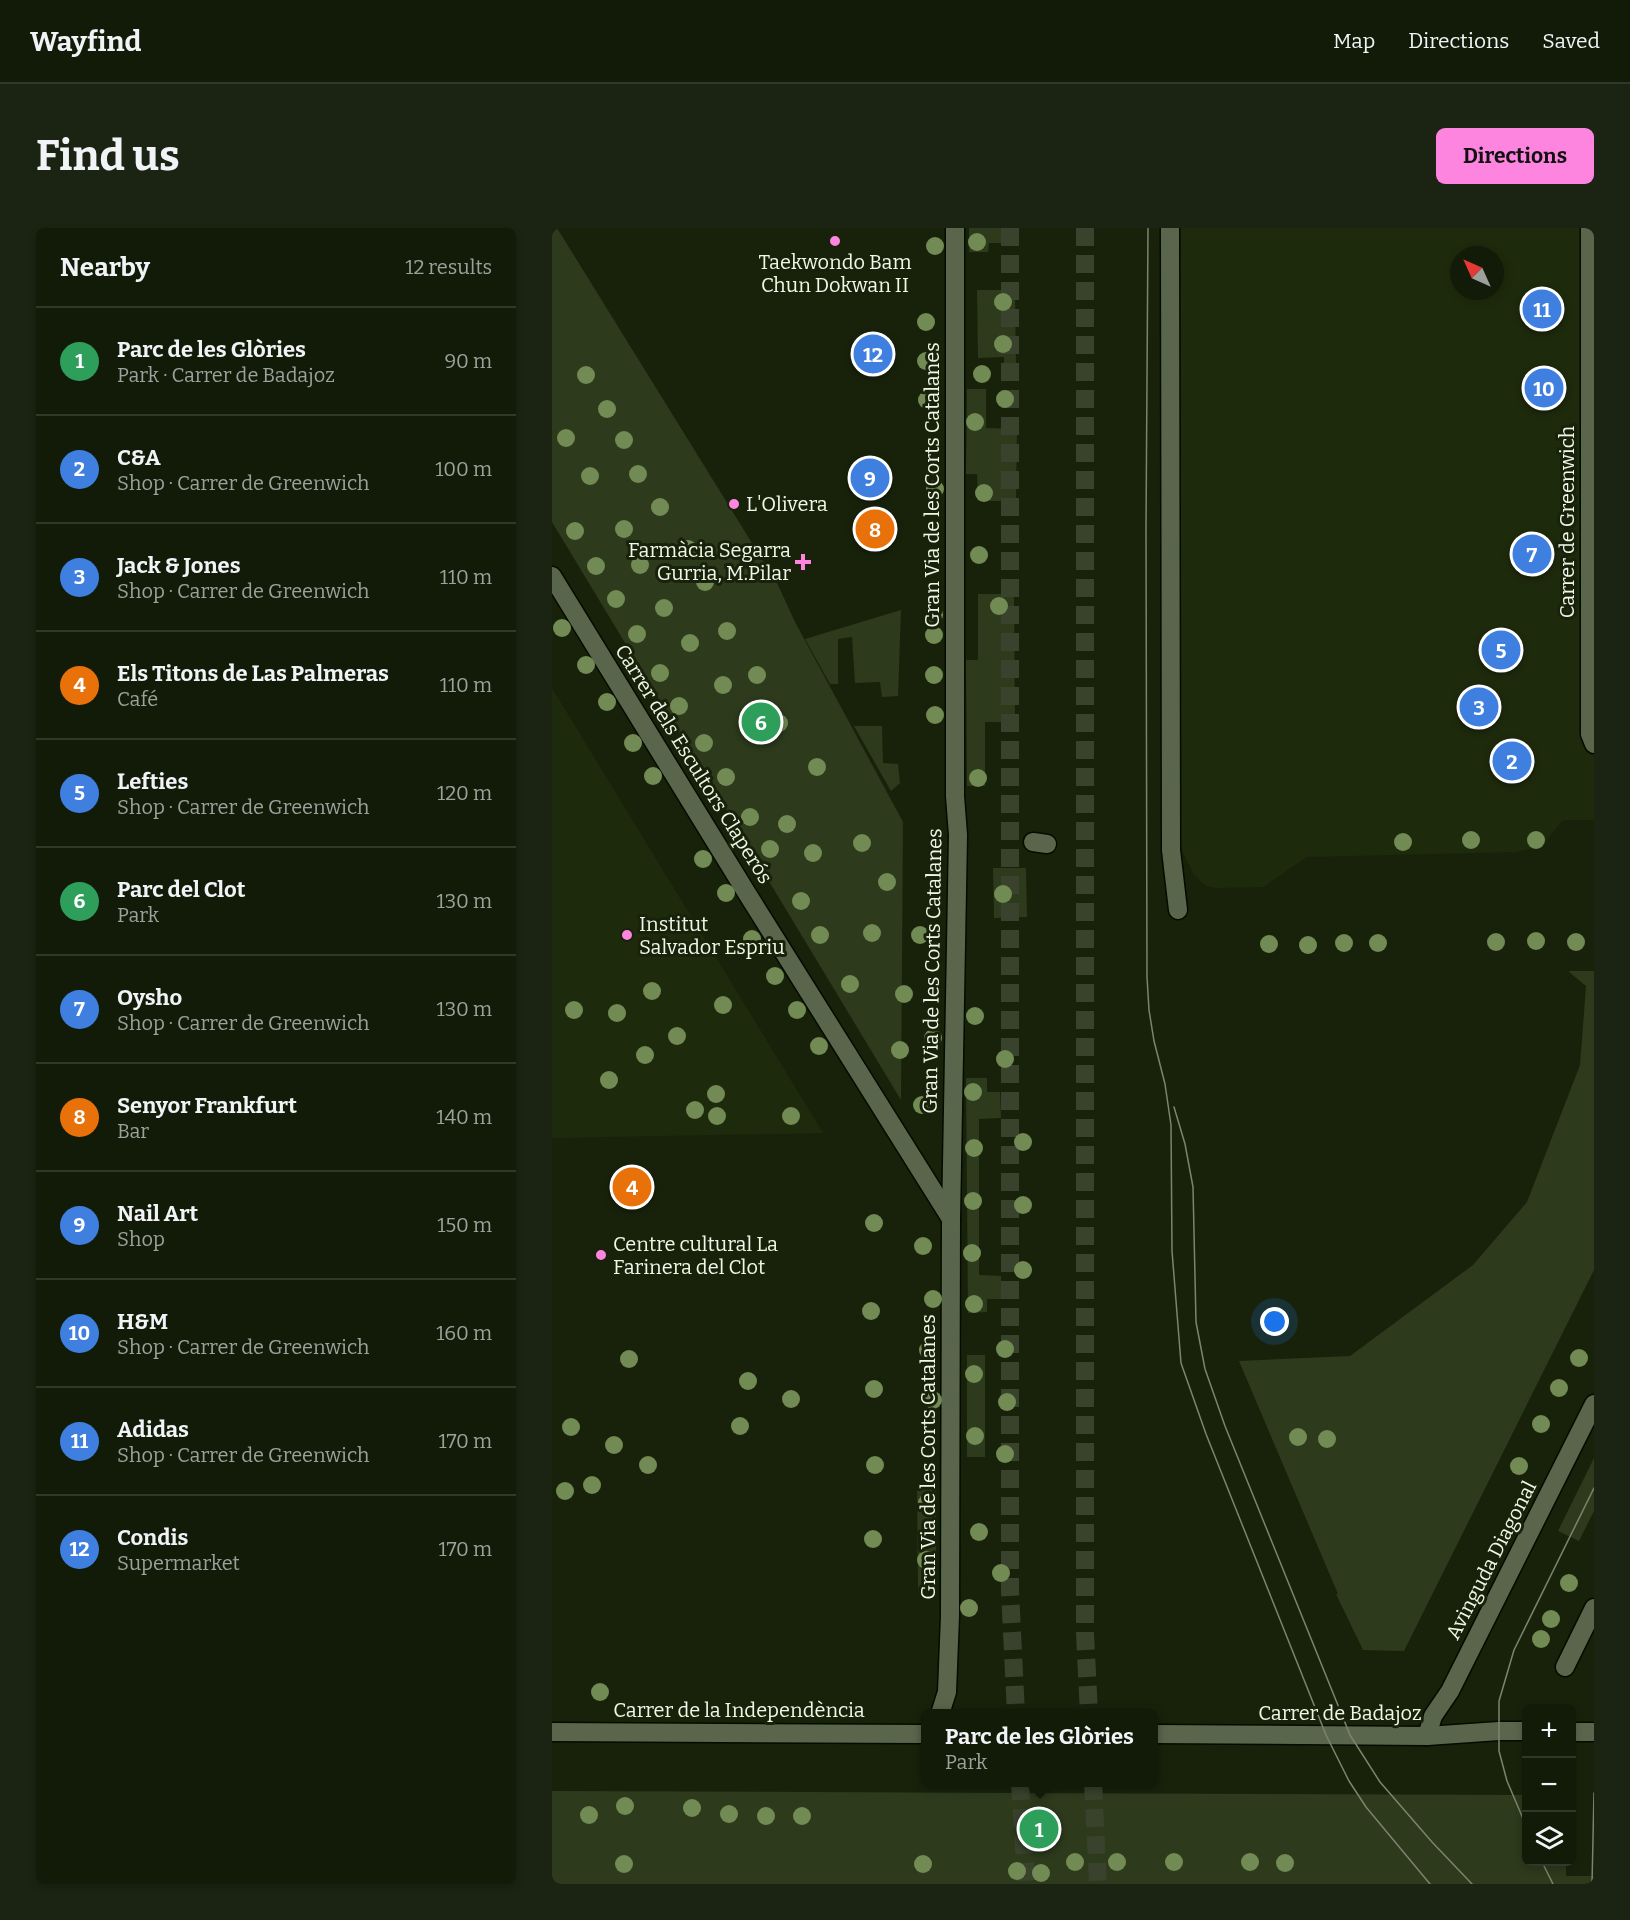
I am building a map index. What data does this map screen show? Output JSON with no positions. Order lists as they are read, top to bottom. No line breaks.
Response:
{"streets":{"street":["Gran Via de les Corts Catalanes","Carrer de Greenwich","Carrer dels Escultors Claperós","Avinguda Diagonal","Carrer de la Independència","Carrer de Badajoz"]},"crossings":[["Gran Via de les Corts Catalanes","Carrer dels Escultors Claperós"],["Avinguda Diagonal","Carrer de Badajoz"]],"places":{"other":["Taekwondo Bam Chun Dokwan II","L'Olivera","Institut Salvador Espriu","Centre cultural La Farinera del Clot"],"health":["Farmàcia Segarra Gurria, M.Pilar"]},"north":"top left","page":{"header":"Wayfind","nav":["Map","Directions","Saved"],"buttons":"Directions","title":"Find us","heading":["Nearby","12 results"],"pins":["11","12","10","9","8","7","5","3","6","2","4","1"],"list":[{"mark":"1","name":"Parc de les Glòries","note":"Park · Carrer de Badajoz","value":"90 m"},{"mark":"2","name":"C&A","note":"Shop · Carrer de Greenwich","value":"100 m"},{"mark":"3","name":"Jack & Jones","note":"Shop · Carrer de Greenwich","value":"110 m"},{"mark":"4","name":"Els Titons de Las Palmeras","note":"Café","value":"110 m"},{"mark":"5","name":"Lefties","note":"Shop · Carrer de Greenwich","value":"120 m"},{"mark":"6","name":"Parc del Clot","note":"Park","value":"130 m"},{"mark":"7","name":"Oysho","note":"Shop · Carrer de Greenwich","value":"130 m"},{"mark":"8","name":"Senyor Frankfurt","note":"Bar","value":"140 m"},{"mark":"9","name":"Nail Art","note":"Shop","value":"150 m"},{"mark":"10","name":"H&M","note":"Shop · Carrer de Greenwich","value":"160 m"},{"mark":"11","name":"Adidas","note":"Shop · Carrer de Greenwich","value":"170 m"},{"mark":"12","name":"Condis","note":"Supermarket","value":"170 m"}],"map_buttons":["+","−"],"popup":["Parc de les Glòries","Park"]}}
